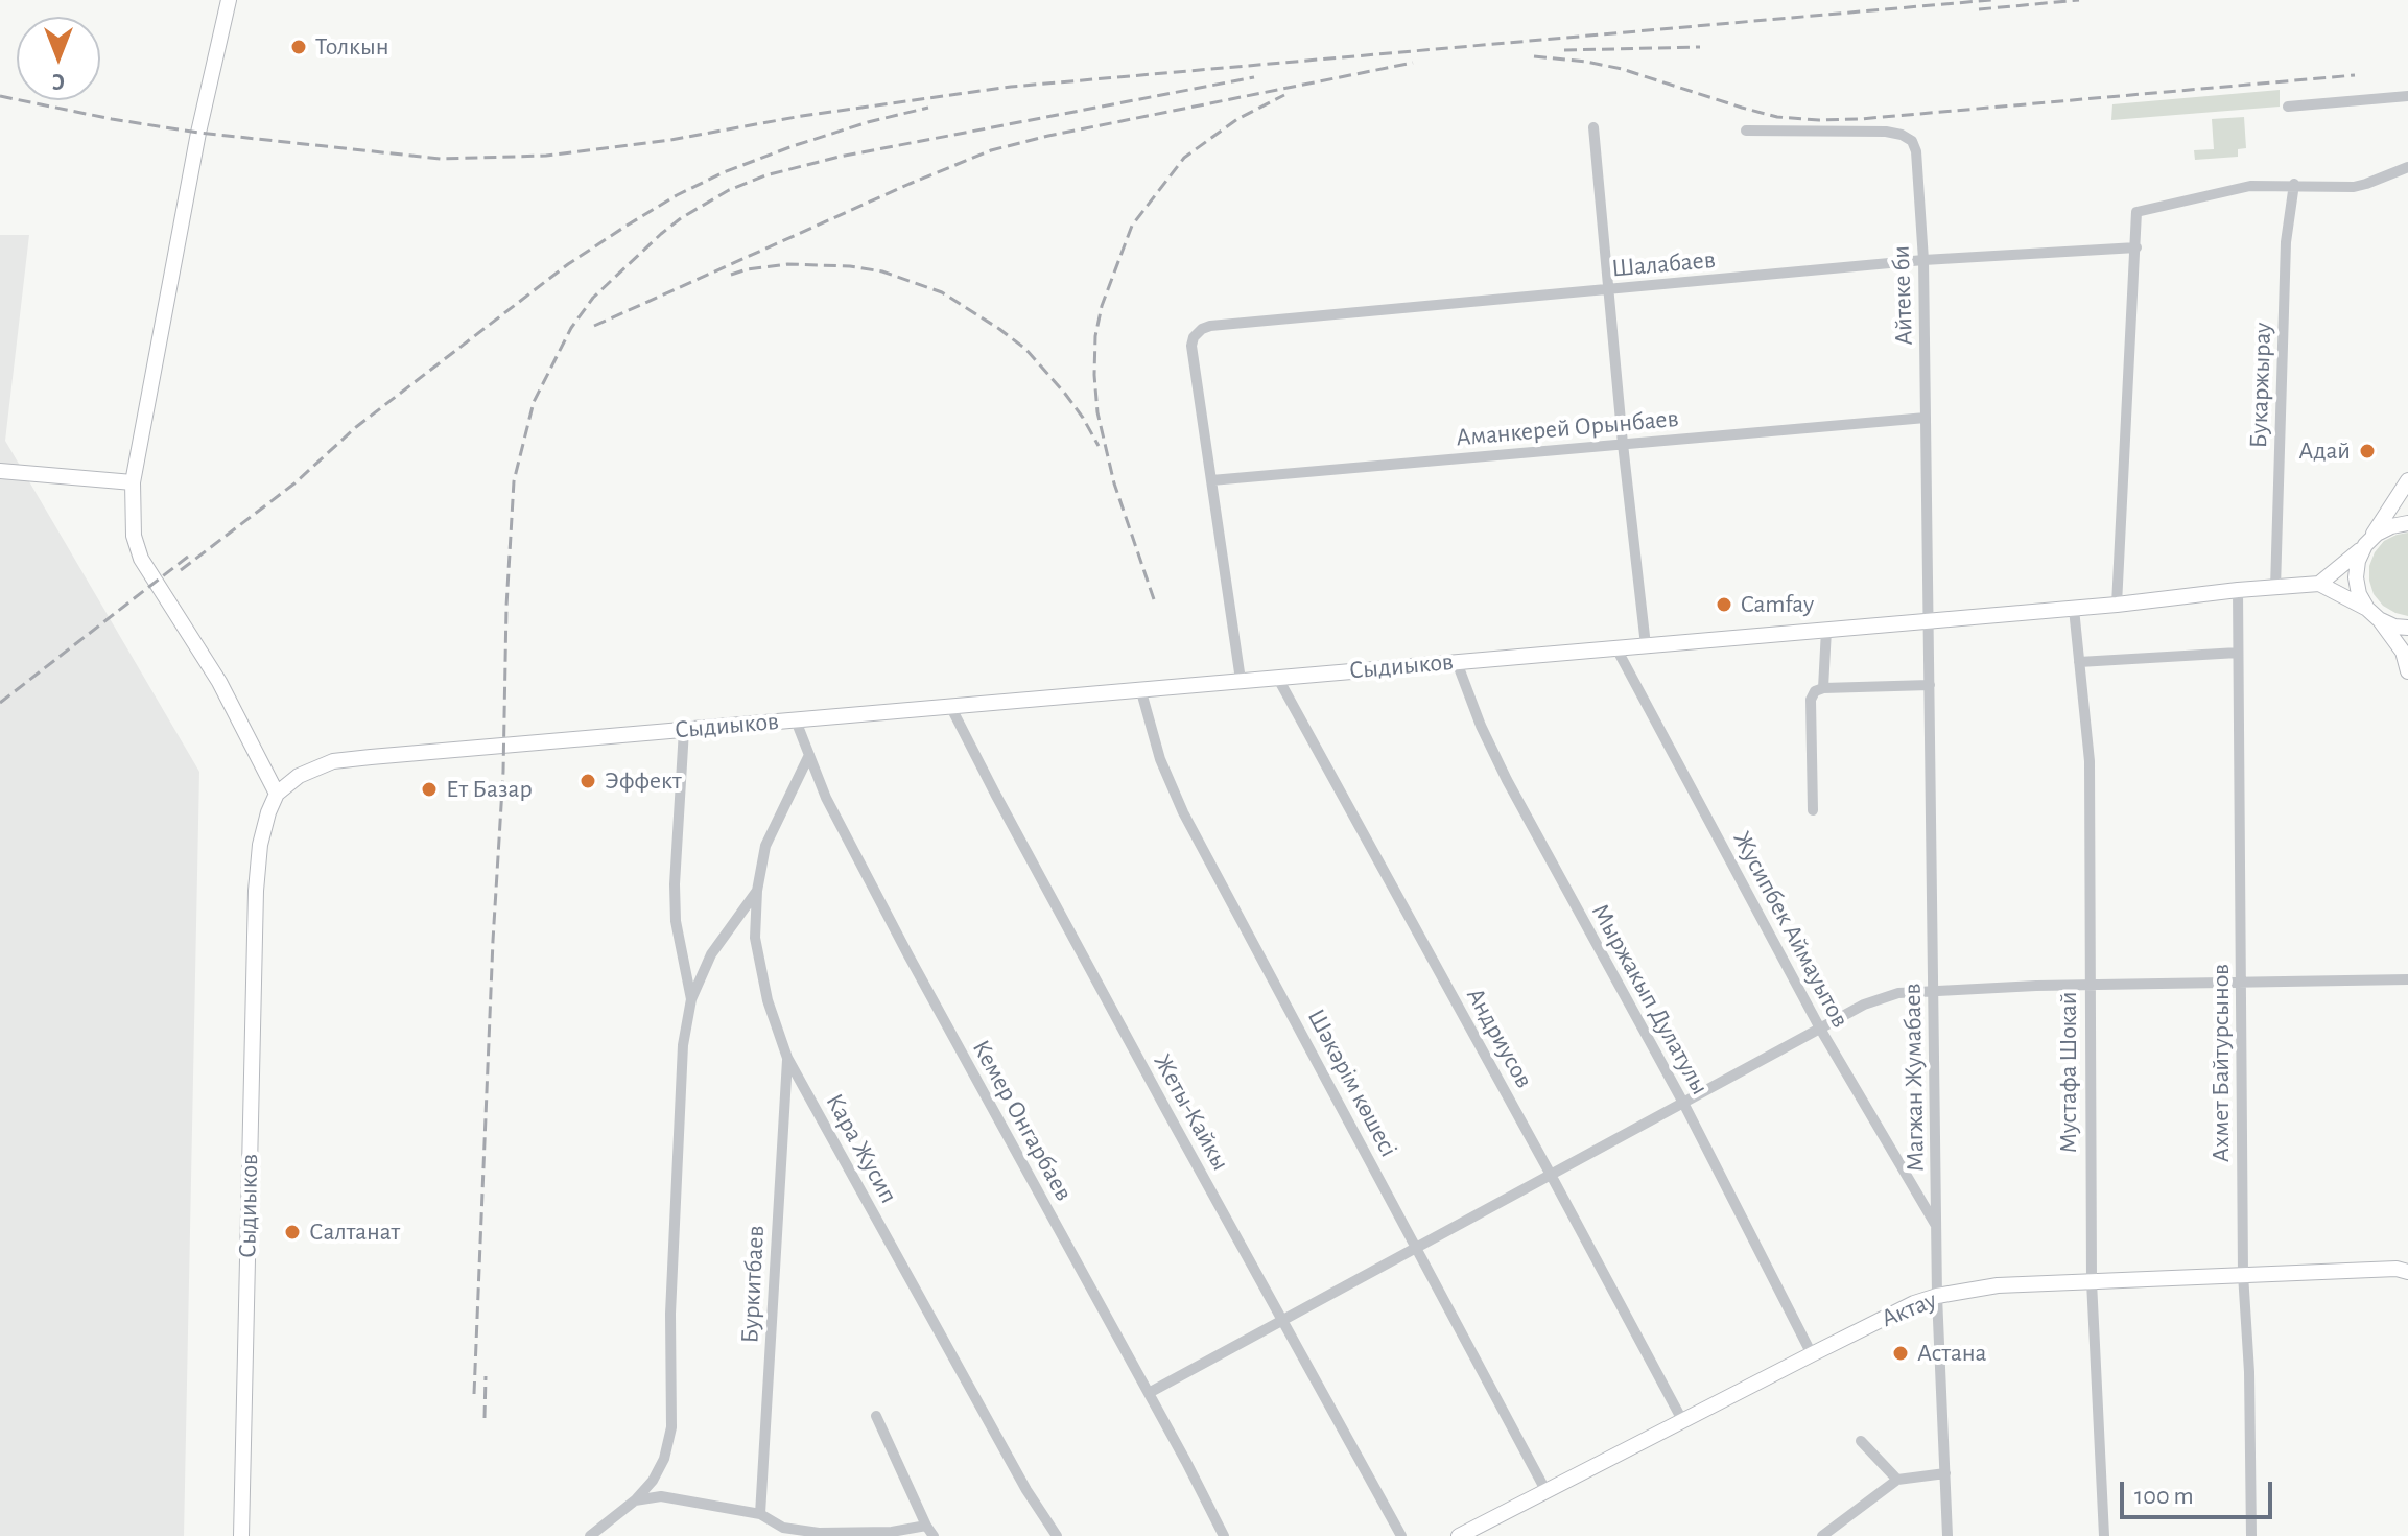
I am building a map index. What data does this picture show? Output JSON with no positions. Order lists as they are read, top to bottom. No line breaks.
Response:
{"streets":{"street":["Шалабаев","Айтеке би","Букаржырау","Аманкерей Орынбаев","Сыдиыков","Жусипбек Аймауытов","Мыржакып Дулатулы","Андриусов","Ахмет Байтурсынов","Мустафа Шокай","Магжан Жумабаев","Шәкәрім көшесі","Жеты-Кайкы","Кемер Онгарбаев","Кара Жусип","Буркитбаев","Актау"]},"crossings":[["Шалабаев","Айтеке би"],["Шалабаев","Аманкерей Орынбаев"],["Айтеке би","Аманкерей Орынбаев"],["Айтеке би","Сыдиыков"],["Айтеке би","Магжан Жумабаев"],["Букаржырау","Сыдиыков"],["Сыдиыков","Жусипбек Аймауытов"],["Сыдиыков","Мыржакып Дулатулы"],["Сыдиыков","Андриусов"],["Сыдиыков","Ахмет Байтурсынов"],["Сыдиыков","Мустафа Шокай"],["Сыдиыков","Магжан Жумабаев"],["Сыдиыков","Шәкәрім көшесі"],["Сыдиыков","Жеты-Кайкы"],["Сыдиыков","Кемер Онгарбаев"],["Жусипбек Аймауытов","Магжан Жумабаев"],["Мыржакып Дулатулы","Актау"],["Андриусов","Актау"],["Ахмет Байтурсынов","Актау"],["Мустафа Шокай","Актау"],["Магжан Жумабаев","Актау"],["Шәкәрім көшесі","Актау"],["Кемер Онгарбаев","Кара Жусип"],["Кара Жусип","Буркитбаев"]],"places":["Толкын","Адай","Camfay","Эффект","Ет Базар","Салтанат","Астана"],"scale_bar":"100 m","north":"bottom"}
